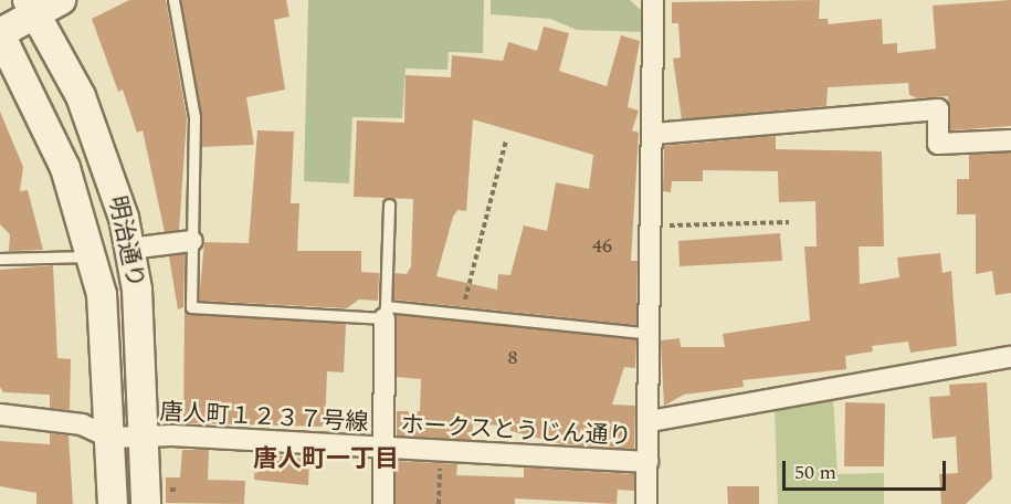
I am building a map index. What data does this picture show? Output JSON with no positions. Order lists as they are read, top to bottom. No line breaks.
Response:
{"streets":{"street":["明治通り","唐人町１２３７号線","ホークスとうじん通り"]},"crossings":[["明治通り","唐人町１２３７号線"],["唐人町１２３７号線","ホークスとうじん通り"]],"districts":["唐人町一丁目"],"house_numbers":["46","8"],"scale_bar":"50 m"}
